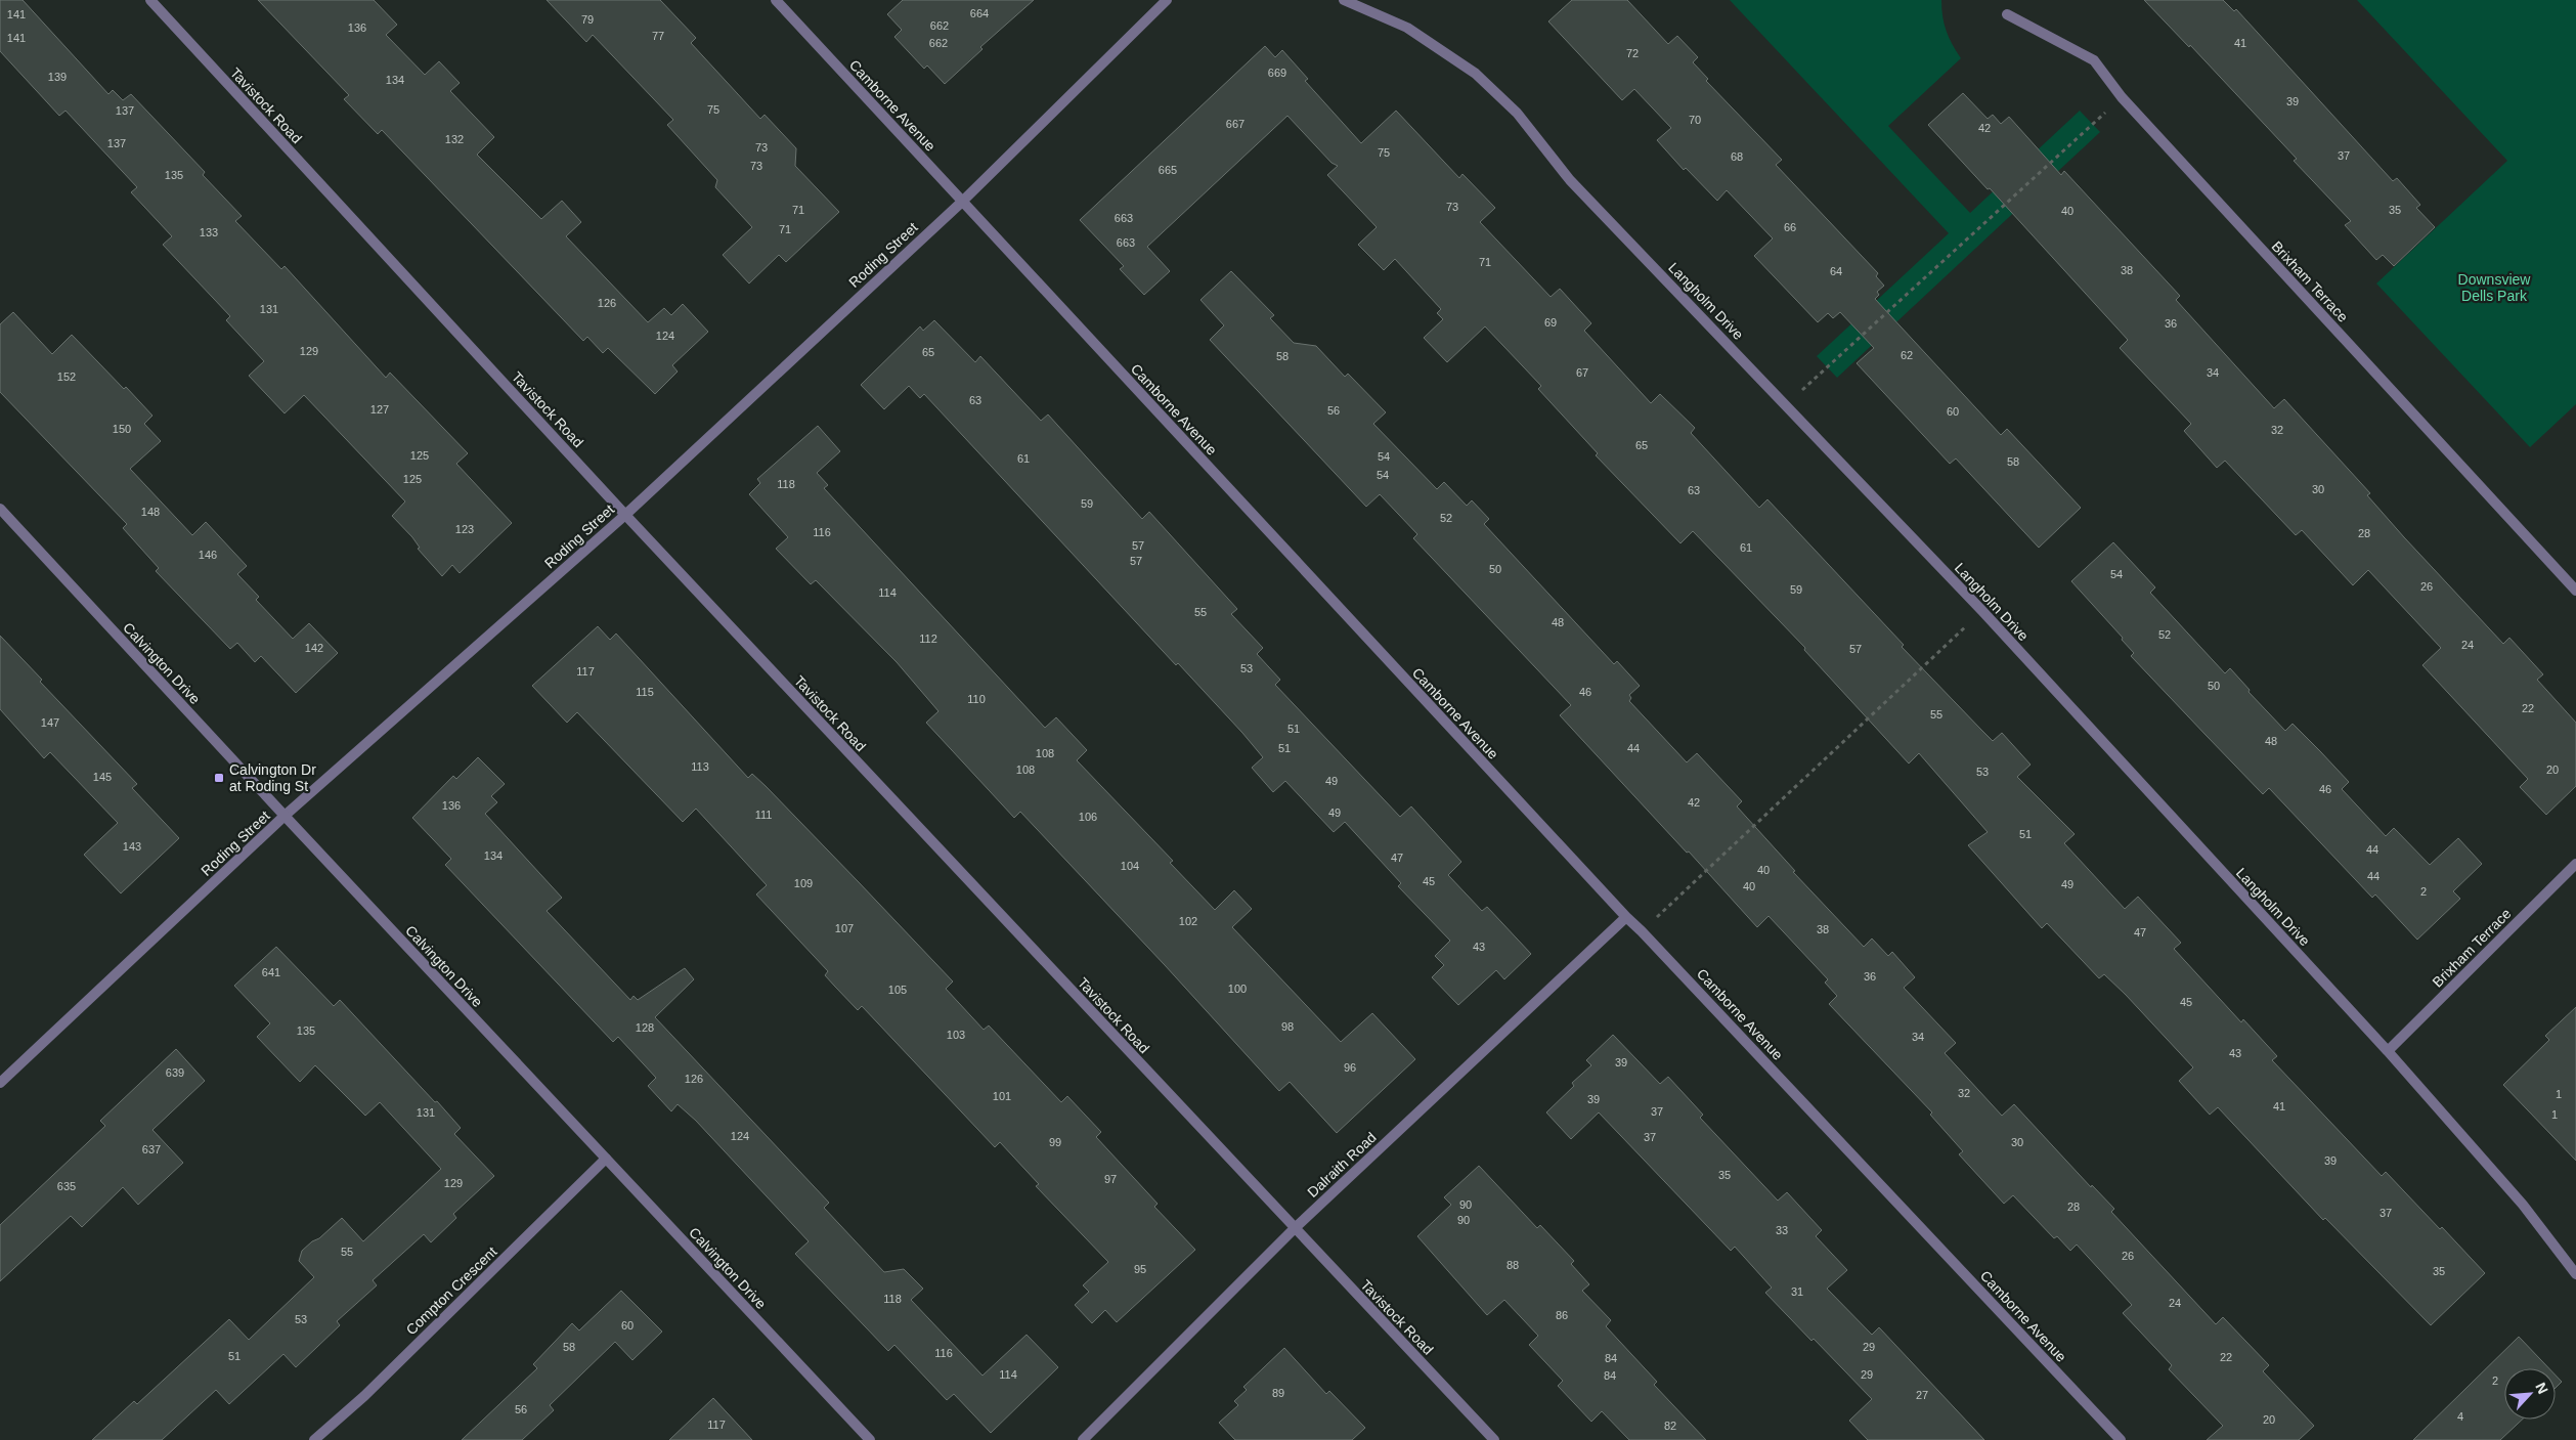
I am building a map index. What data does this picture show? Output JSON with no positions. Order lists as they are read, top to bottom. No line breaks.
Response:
{"streets":{"street":["Tavistock Road","Camborne Avenue","Roding Street","Brixham Terrace","Langholm Drive","Calvington Drive","Dalraith Road","Compton Crescent"]},"crossings":[["Tavistock Road","Roding Street"],["Tavistock Road","Dalraith Road"],["Camborne Avenue","Roding Street"],["Camborne Avenue","Dalraith Road"],["Roding Street","Calvington Drive"],["Brixham Terrace","Langholm Drive"],["Calvington Drive","Compton Crescent"]],"parks":["Downsview Dells Park"],"places":{"transit":["Calvington Dr at Roding St"]},"house_numbers":["664","141","79","662","136","77","141","662","41","72","669","139","134","39","75","137","70","667","42","132","137","73","75","37","68","73","665","135","73","71","35","40","663","66","71","133","663","71","38","64","126","131","69","36","124","129","65","62","58","67","34","152","63","127","56","60","150","32","65","125","54","61","58","54","125","118","30","63","59","148","52","123","116","28","57","61","146","57","50","54","26","59","114","55","48","52","112","24","142","57","53","117","50","115","46","110","22","55","147","51","48","51","44","108","113","108","20","53","145","49","46","42","136","49","111","106","51","143","44","134","47","104","40","44","45","109","49","40","2","102","107","38","47","43","641","36","100","105","45","98","128","135","103","34","43","39","96","639","126","32","1","101","39","41","37","131","1","124","37","99","30","637","39","35","97","129","635","90","28","37","90","33","55","26","88","95","35","31","118","24","86","53","60","58","29","116","51","22","84","114","29","84","2","89","27","56","4","20","117","82"],"north":"top right"}
